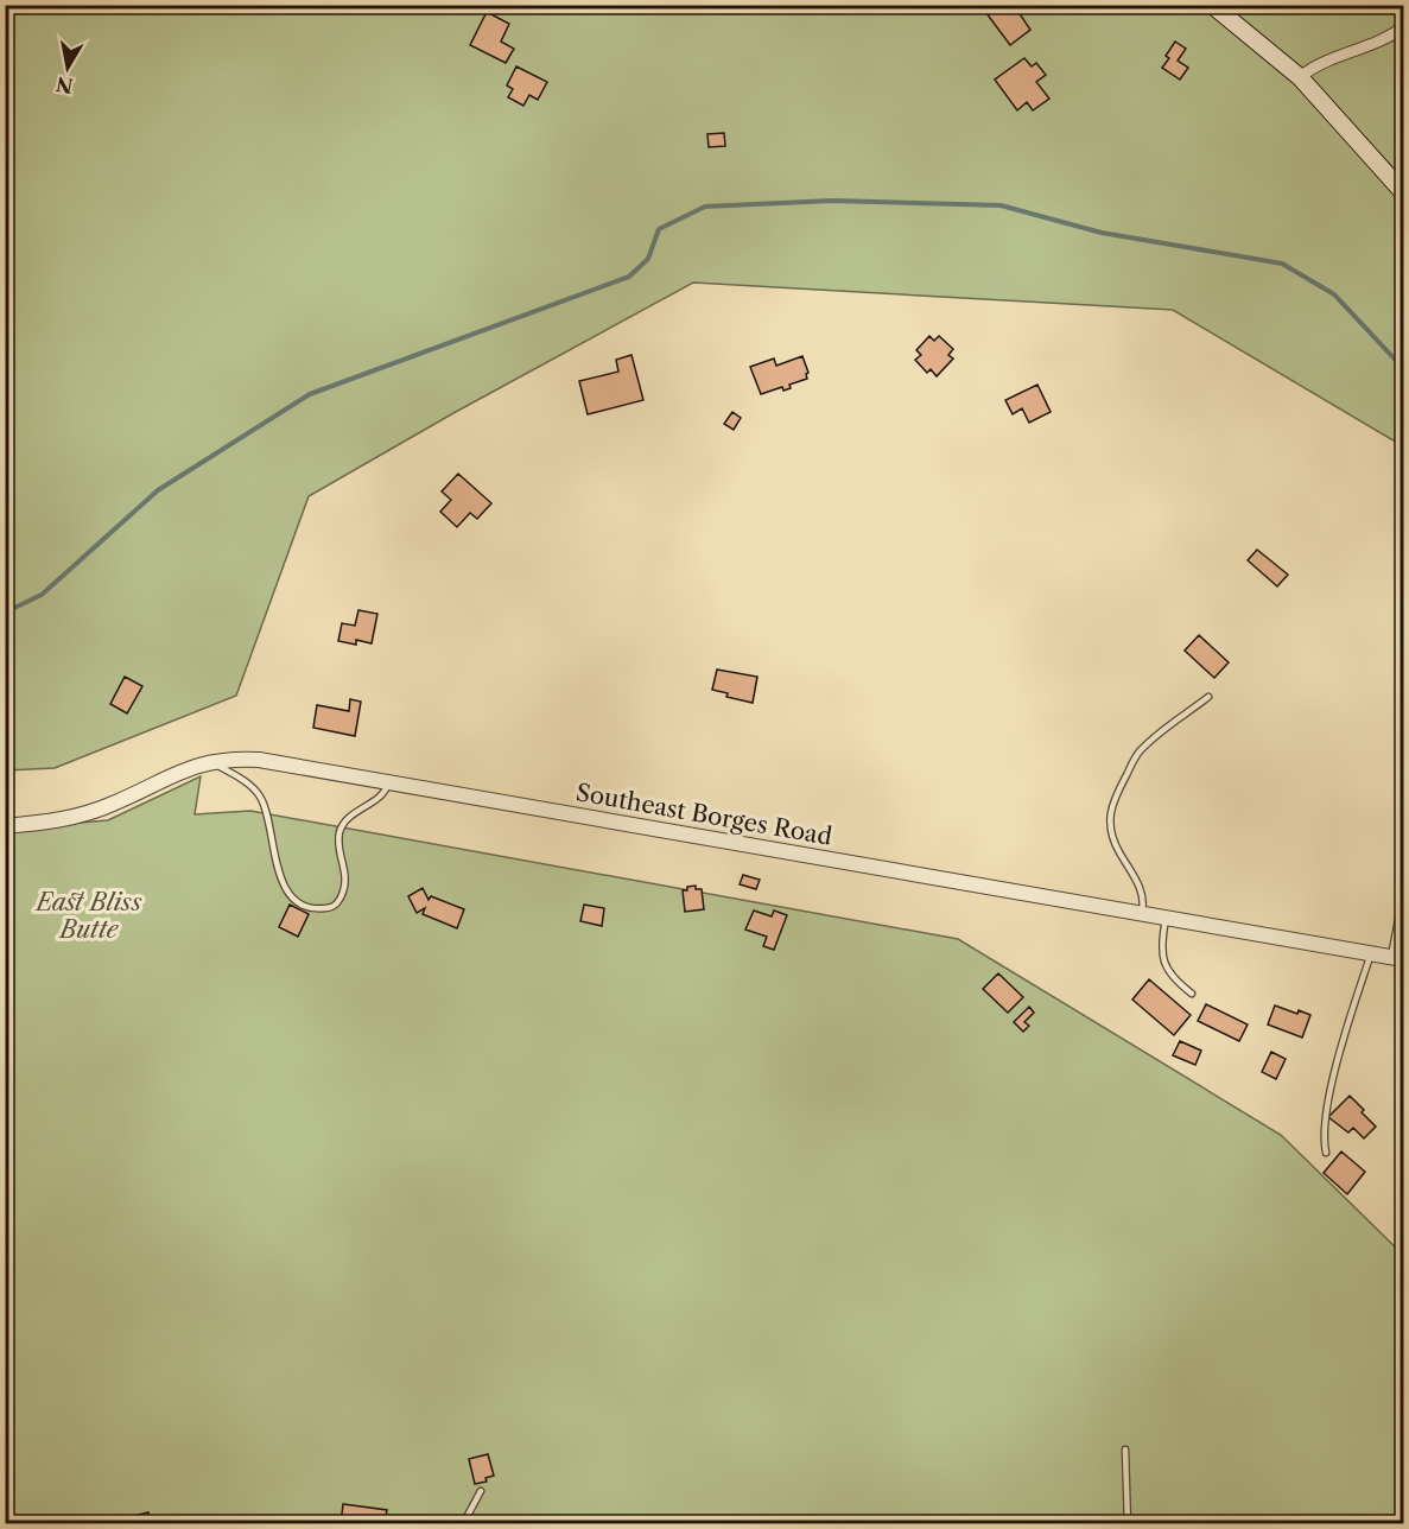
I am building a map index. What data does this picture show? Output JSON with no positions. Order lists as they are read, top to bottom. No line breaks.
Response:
{"streets":{"street":["Southeast Borges Road"]},"parks":["East Bliss Butte"],"north":"bottom"}
